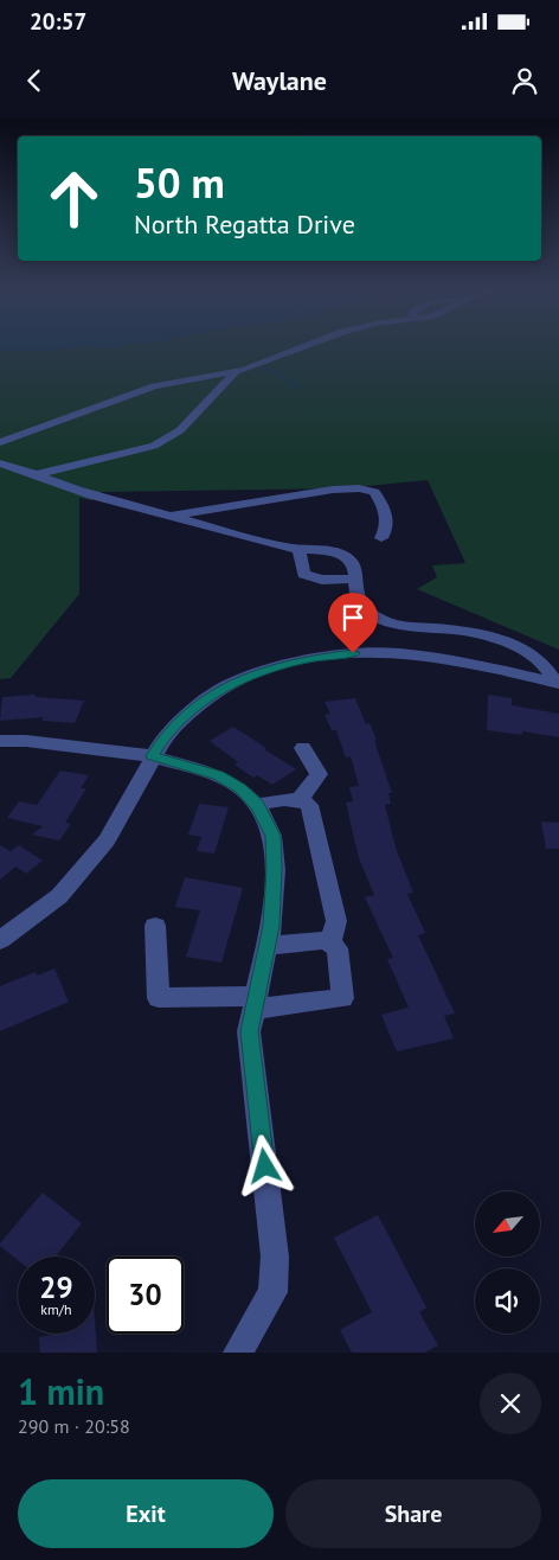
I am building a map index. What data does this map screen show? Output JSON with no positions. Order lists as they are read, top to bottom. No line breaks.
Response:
{"north":"bottom left","page":{"status":"20:57","header":"Waylane","turn":["50 m","North Regatta Drive"],"speed":"29 km/h","limit":"30","heading":["1 min","290 m · 20:58"],"buttons":["Exit","Share"]}}
